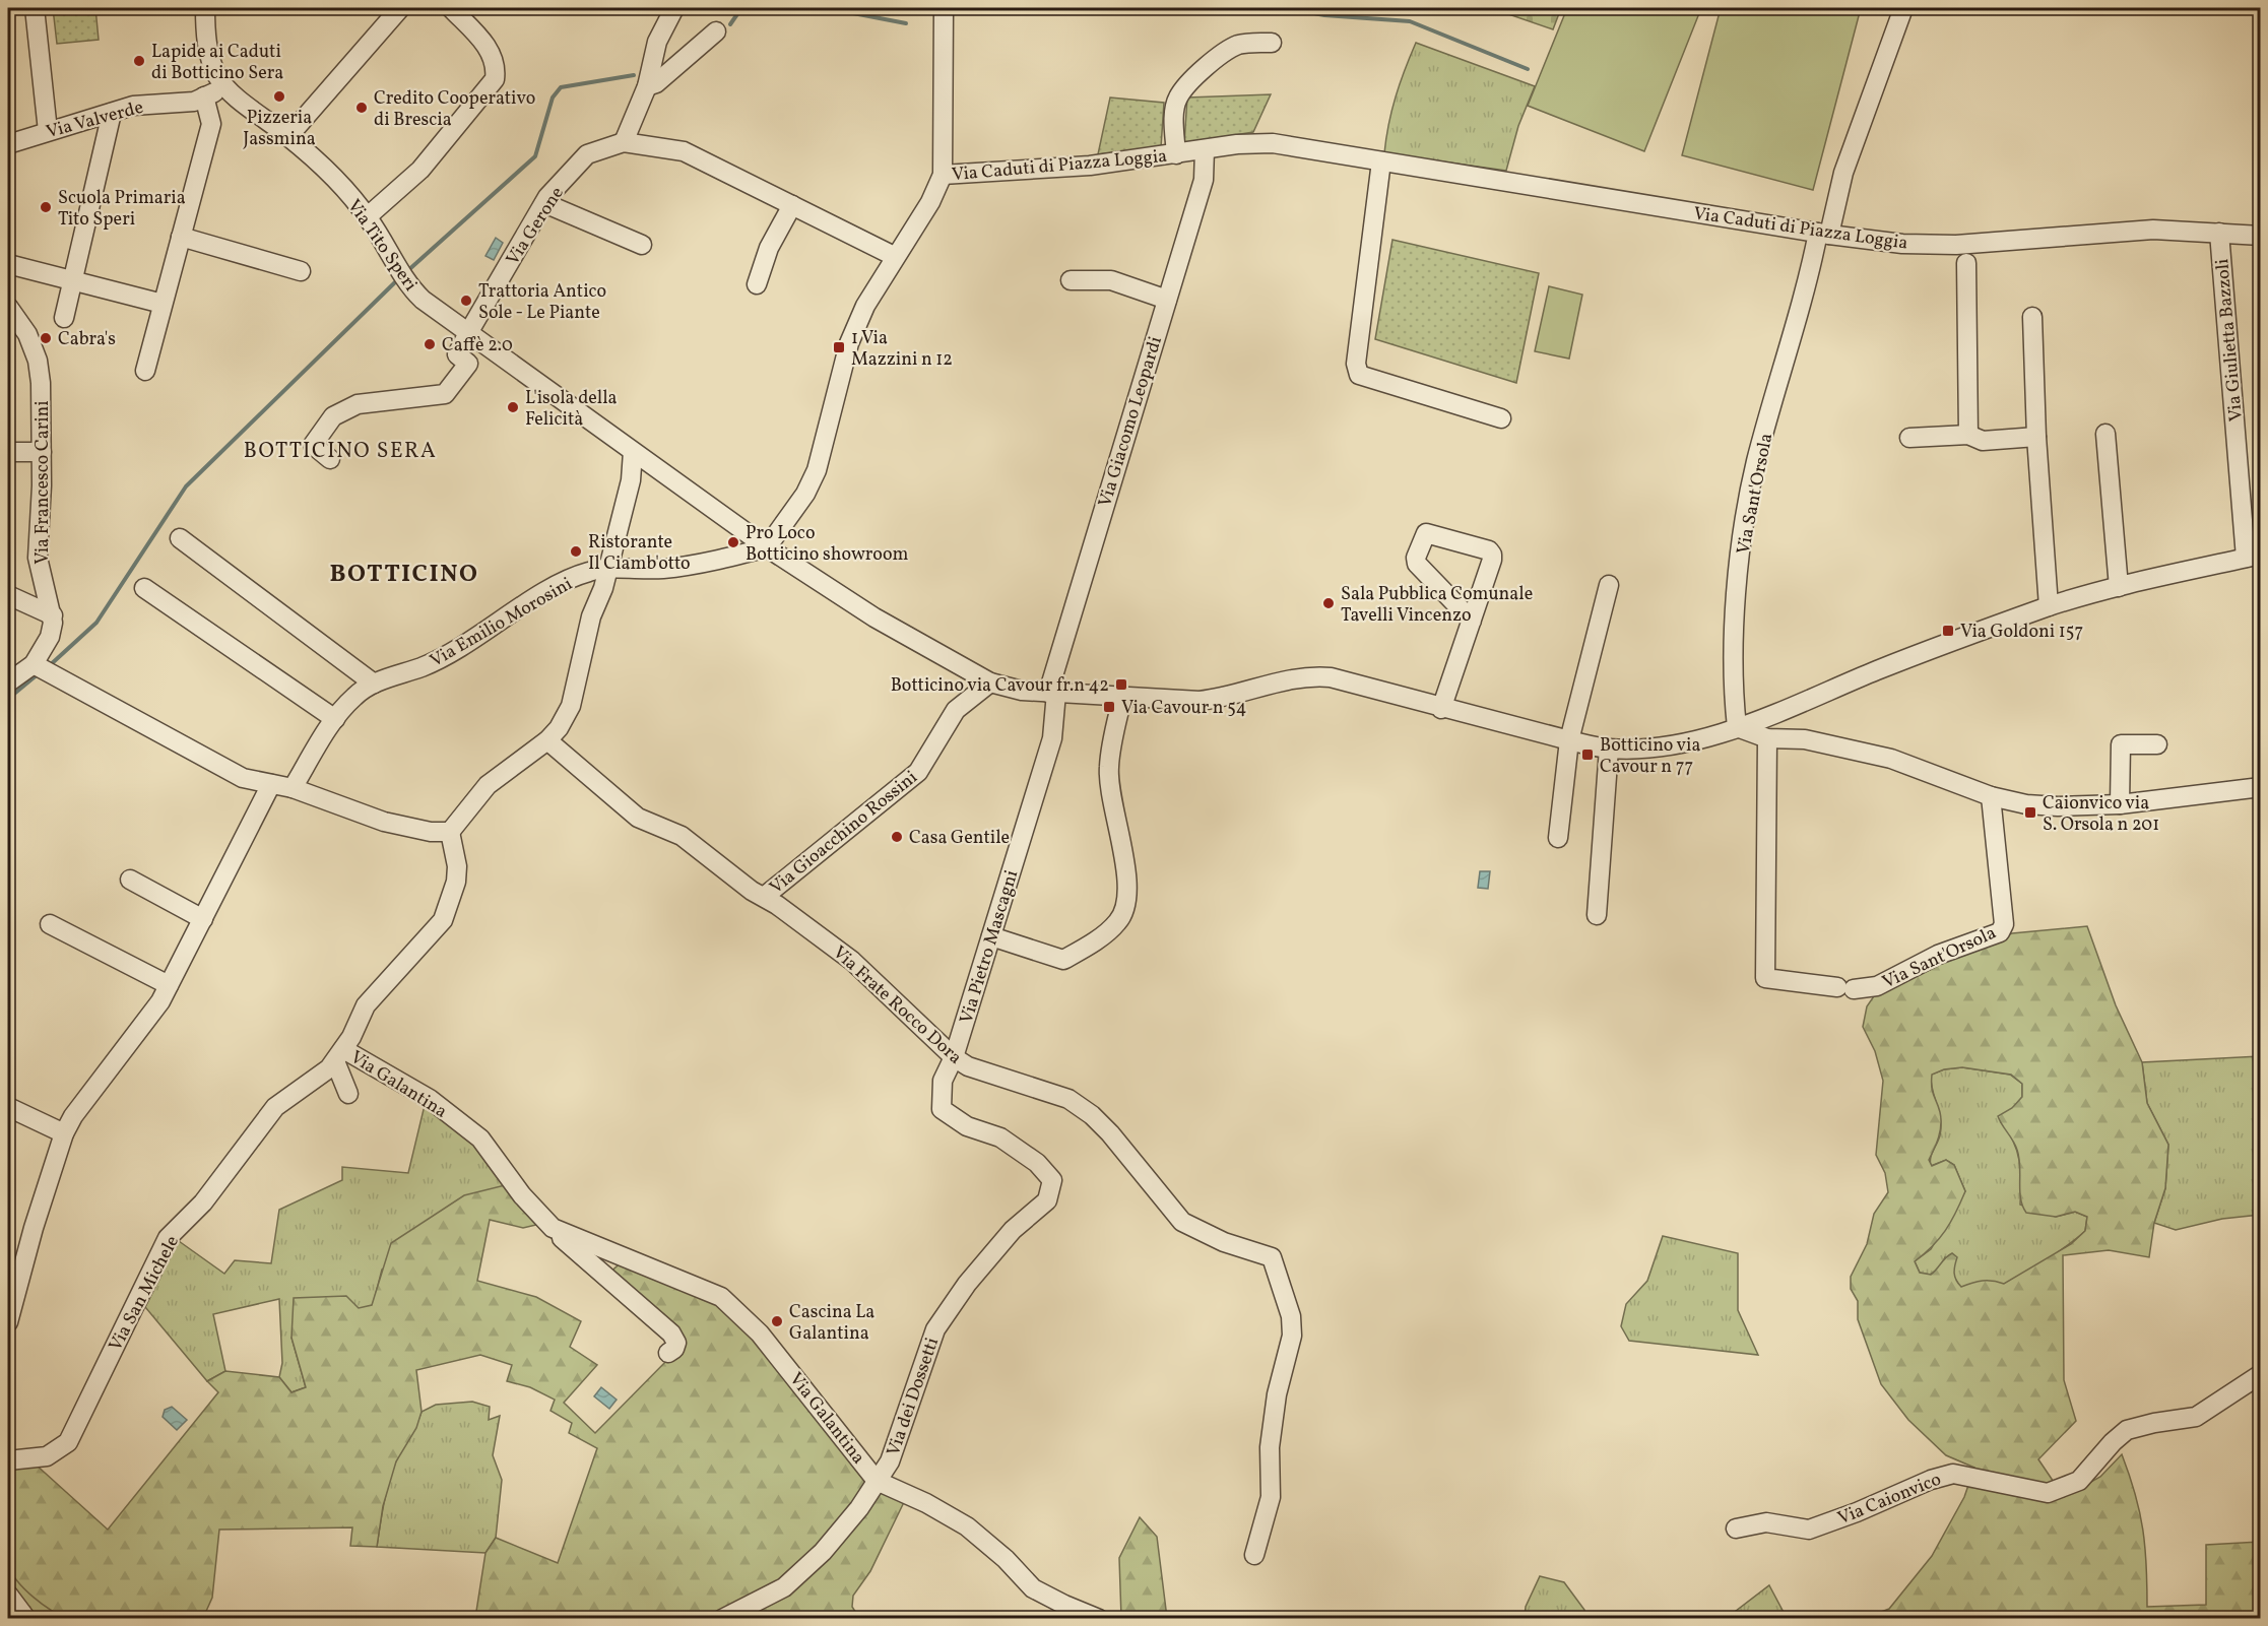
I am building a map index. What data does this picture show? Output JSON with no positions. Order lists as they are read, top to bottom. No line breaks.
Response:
{"streets":{"street":["Via Valverde","Via Caduti di Piazza Loggia","Via Gerone","Via Tito Speri","Via Giulietta Bazzoli","Via Giacomo Leopardi","Via Francesco Carini","Via Sant'Orsola","Via Emilio Morosini","Via Gioacchino Rossini","Via Pietro Mascagni","Via Frate Rocco Dora","Via Galantina","Via San Michele","Via dei Dossetti","Via Caionvico"]},"crossings":[["Via Valverde","Via Tito Speri"],["Via Caduti di Piazza Loggia","Via Giulietta Bazzoli"],["Via Caduti di Piazza Loggia","Via Giacomo Leopardi"],["Via Caduti di Piazza Loggia","Via Sant'Orsola"],["Via Gerone","Via Tito Speri"],["Via Tito Speri","Via Giulietta Bazzoli"],["Via Tito Speri","Via Giacomo Leopardi"],["Via Tito Speri","Via Sant'Orsola"],["Via Tito Speri","Via Emilio Morosini"],["Via Tito Speri","Via Gioacchino Rossini"],["Via Tito Speri","Via Pietro Mascagni"],["Via Giacomo Leopardi","Via Pietro Mascagni"],["Via Gioacchino Rossini","Via Frate Rocco Dora"],["Via Pietro Mascagni","Via Frate Rocco Dora"],["Via Pietro Mascagni","Via dei Dossetti"],["Via Frate Rocco Dora","Via dei Dossetti"],["Via Galantina","Via San Michele"],["Via Galantina","Via dei Dossetti"]],"districts":["BOTTICINO SERA","BOTTICINO"],"places":{"other":["Lapide ai Caduti di Botticino Sera","Pizzeria Jassmina","Credito Cooperativo di Brescia","Scuola Primaria Tito Speri","Trattoria Antico Sole - Le Piante","Cabra's","Caffè 2.0","L'isola della Felicità","Pro Loco Botticino showroom","Ristorante Il Ciamb'otto","Sala Pubblica Comunale Tavelli Vincenzo","Casa Gentile","Cascina La Galantina"],"transit":["1 Via Mazzini n 12","Via Goldoni 157","Botticino via Cavour fr.n 42","Via Cavour n 54","Botticino via Cavour n 77","Caionvico via S. Orsola n 201"]}}
